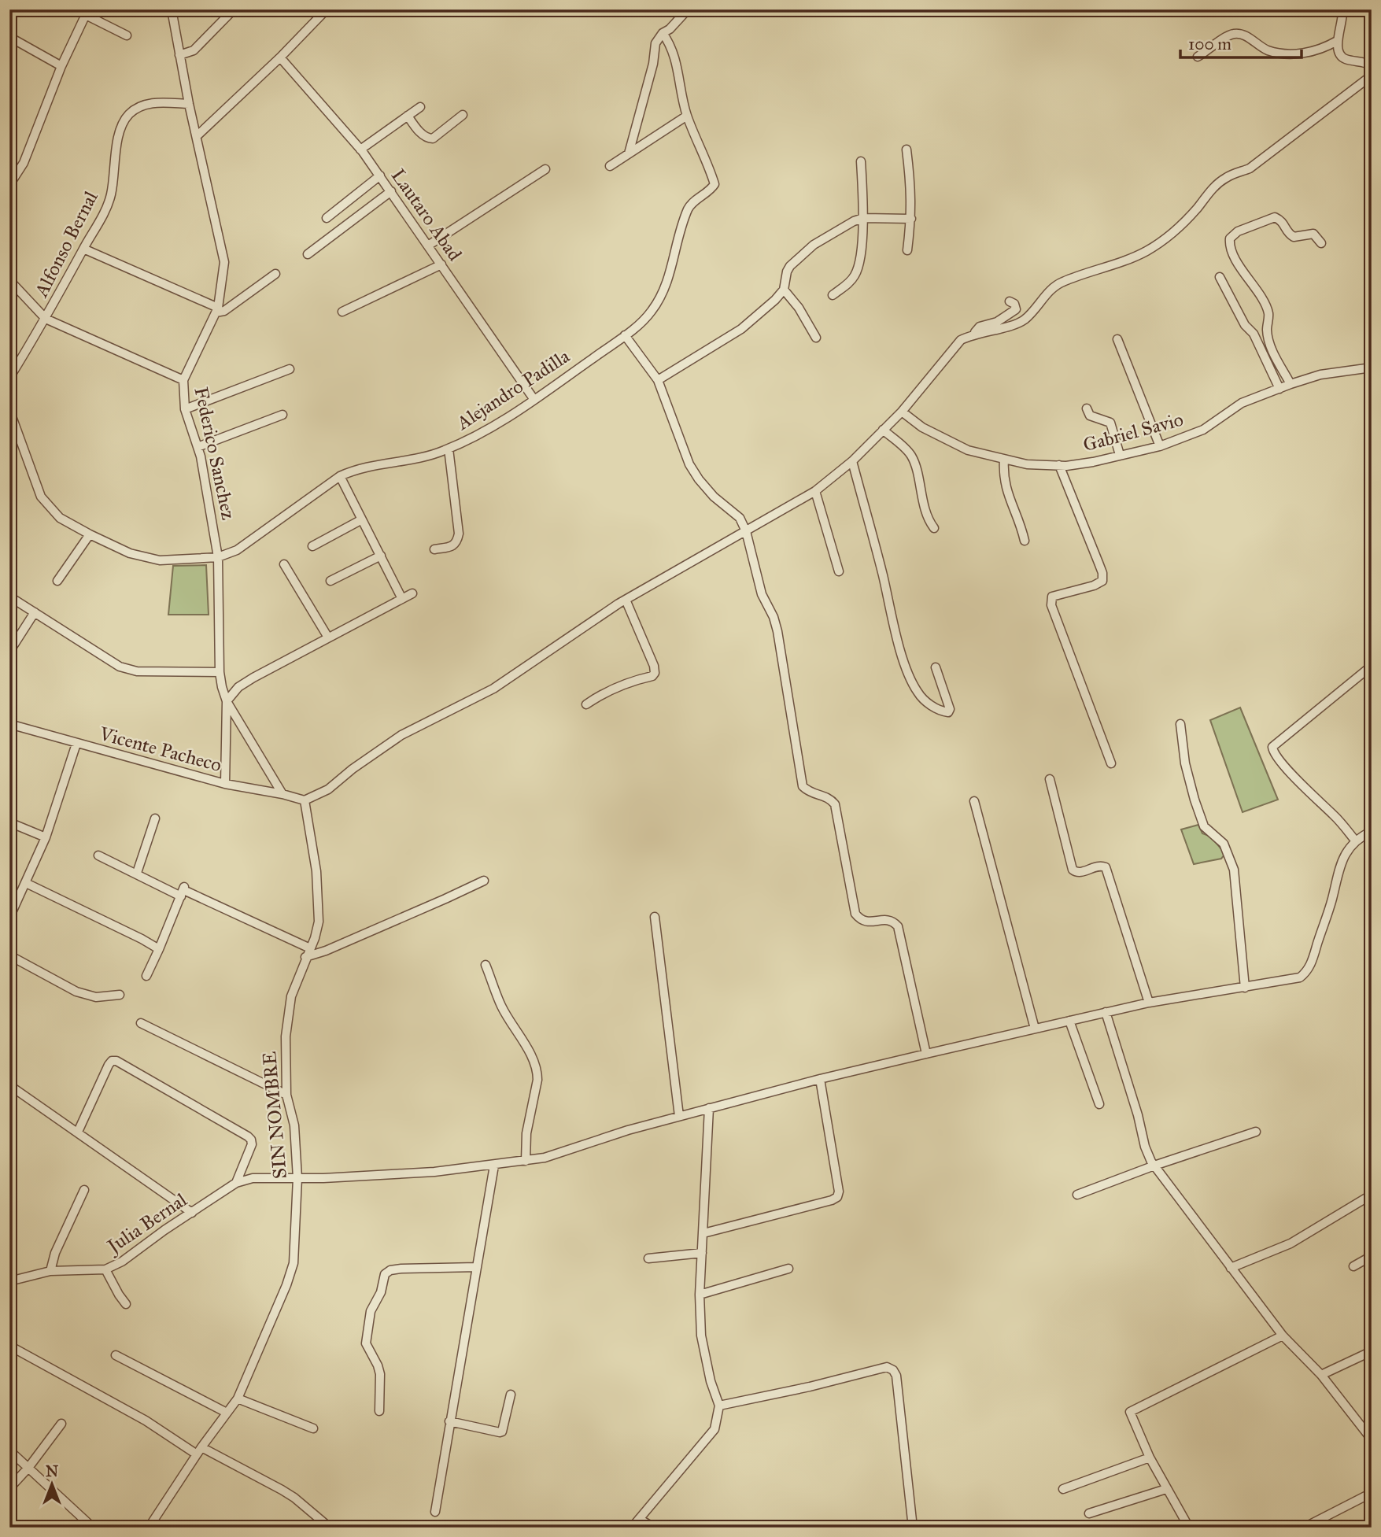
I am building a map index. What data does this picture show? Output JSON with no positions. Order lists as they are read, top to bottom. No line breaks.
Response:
{"streets":{"street":["Lautaro Abad","Alfonso Bernal","Alejandro Padilla","Gabriel Savio","Federico Sanchez","Vicente Pacheco","SIN NOMBRE","Julia Bernal"]},"crossings":[["Lautaro Abad","Alejandro Padilla"],["Alfonso Bernal","Federico Sanchez"],["Alejandro Padilla","Federico Sanchez"],["Federico Sanchez","Vicente Pacheco"],["Vicente Pacheco","SIN NOMBRE"],["SIN NOMBRE","Julia Bernal"]],"scale_bar":"100 m","north":"top"}
